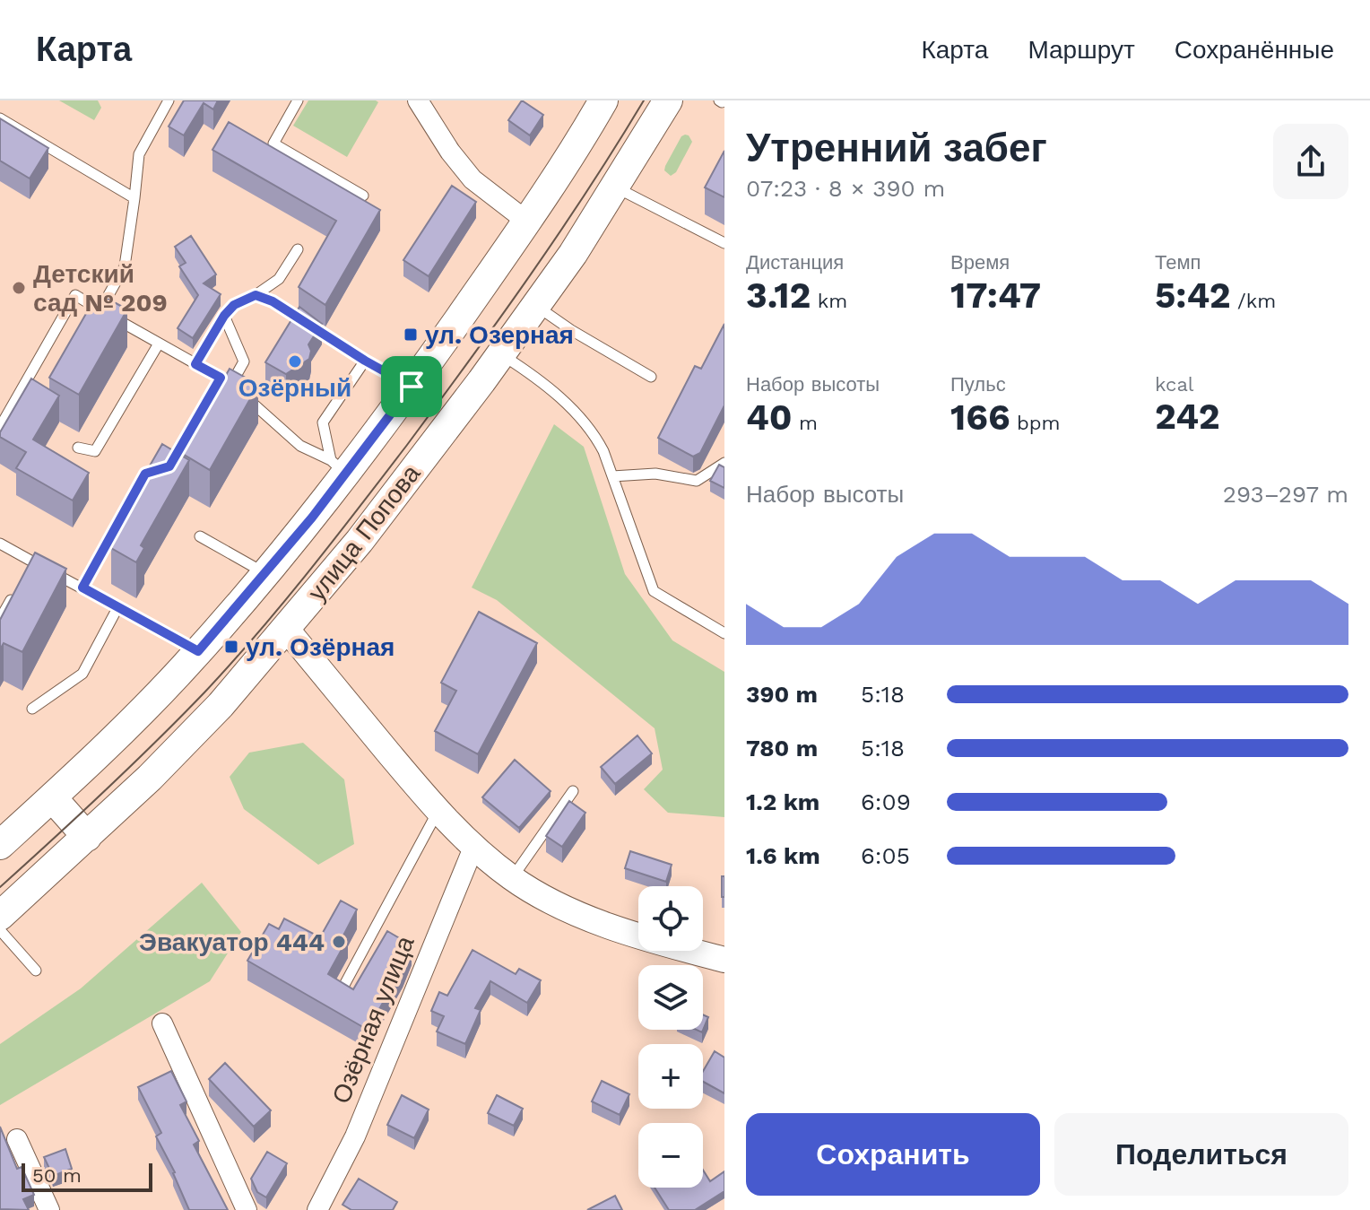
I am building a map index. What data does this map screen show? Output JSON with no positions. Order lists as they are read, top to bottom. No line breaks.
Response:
{"streets":{"main road":["улица Попова"],"street":["Озёрная улица"]},"places":{"other":["Детский сад № 209","Озёрный","Эвакуатор 444"],"transit":["ул. Озерная","ул. Озёрная"]},"scale_bar":"50 m","page":{"header":"Карта","nav":["Карта","Маршрут","Сохранённые"],"heading":["Утренний забег","07:23 · 8 × 390 m"],"stats":[["Дистанция","3.12 km"],["Время","17:47"],["Темп","5:42 /km"],["Набор высоты","40 m"],["Пульс","166 bpm"],["kcal","242"]],"chart":["Набор высоты","293–297 m"],"list":[{"name":"390 m","note":"5:18"},{"name":"780 m","note":"5:18"},{"name":"1.2 km","note":"6:09"},{"name":"1.6 km","note":"6:05"}],"map_buttons":["+","−"],"buttons":["Сохранить","Поделиться"],"scale":"50 m"}}
